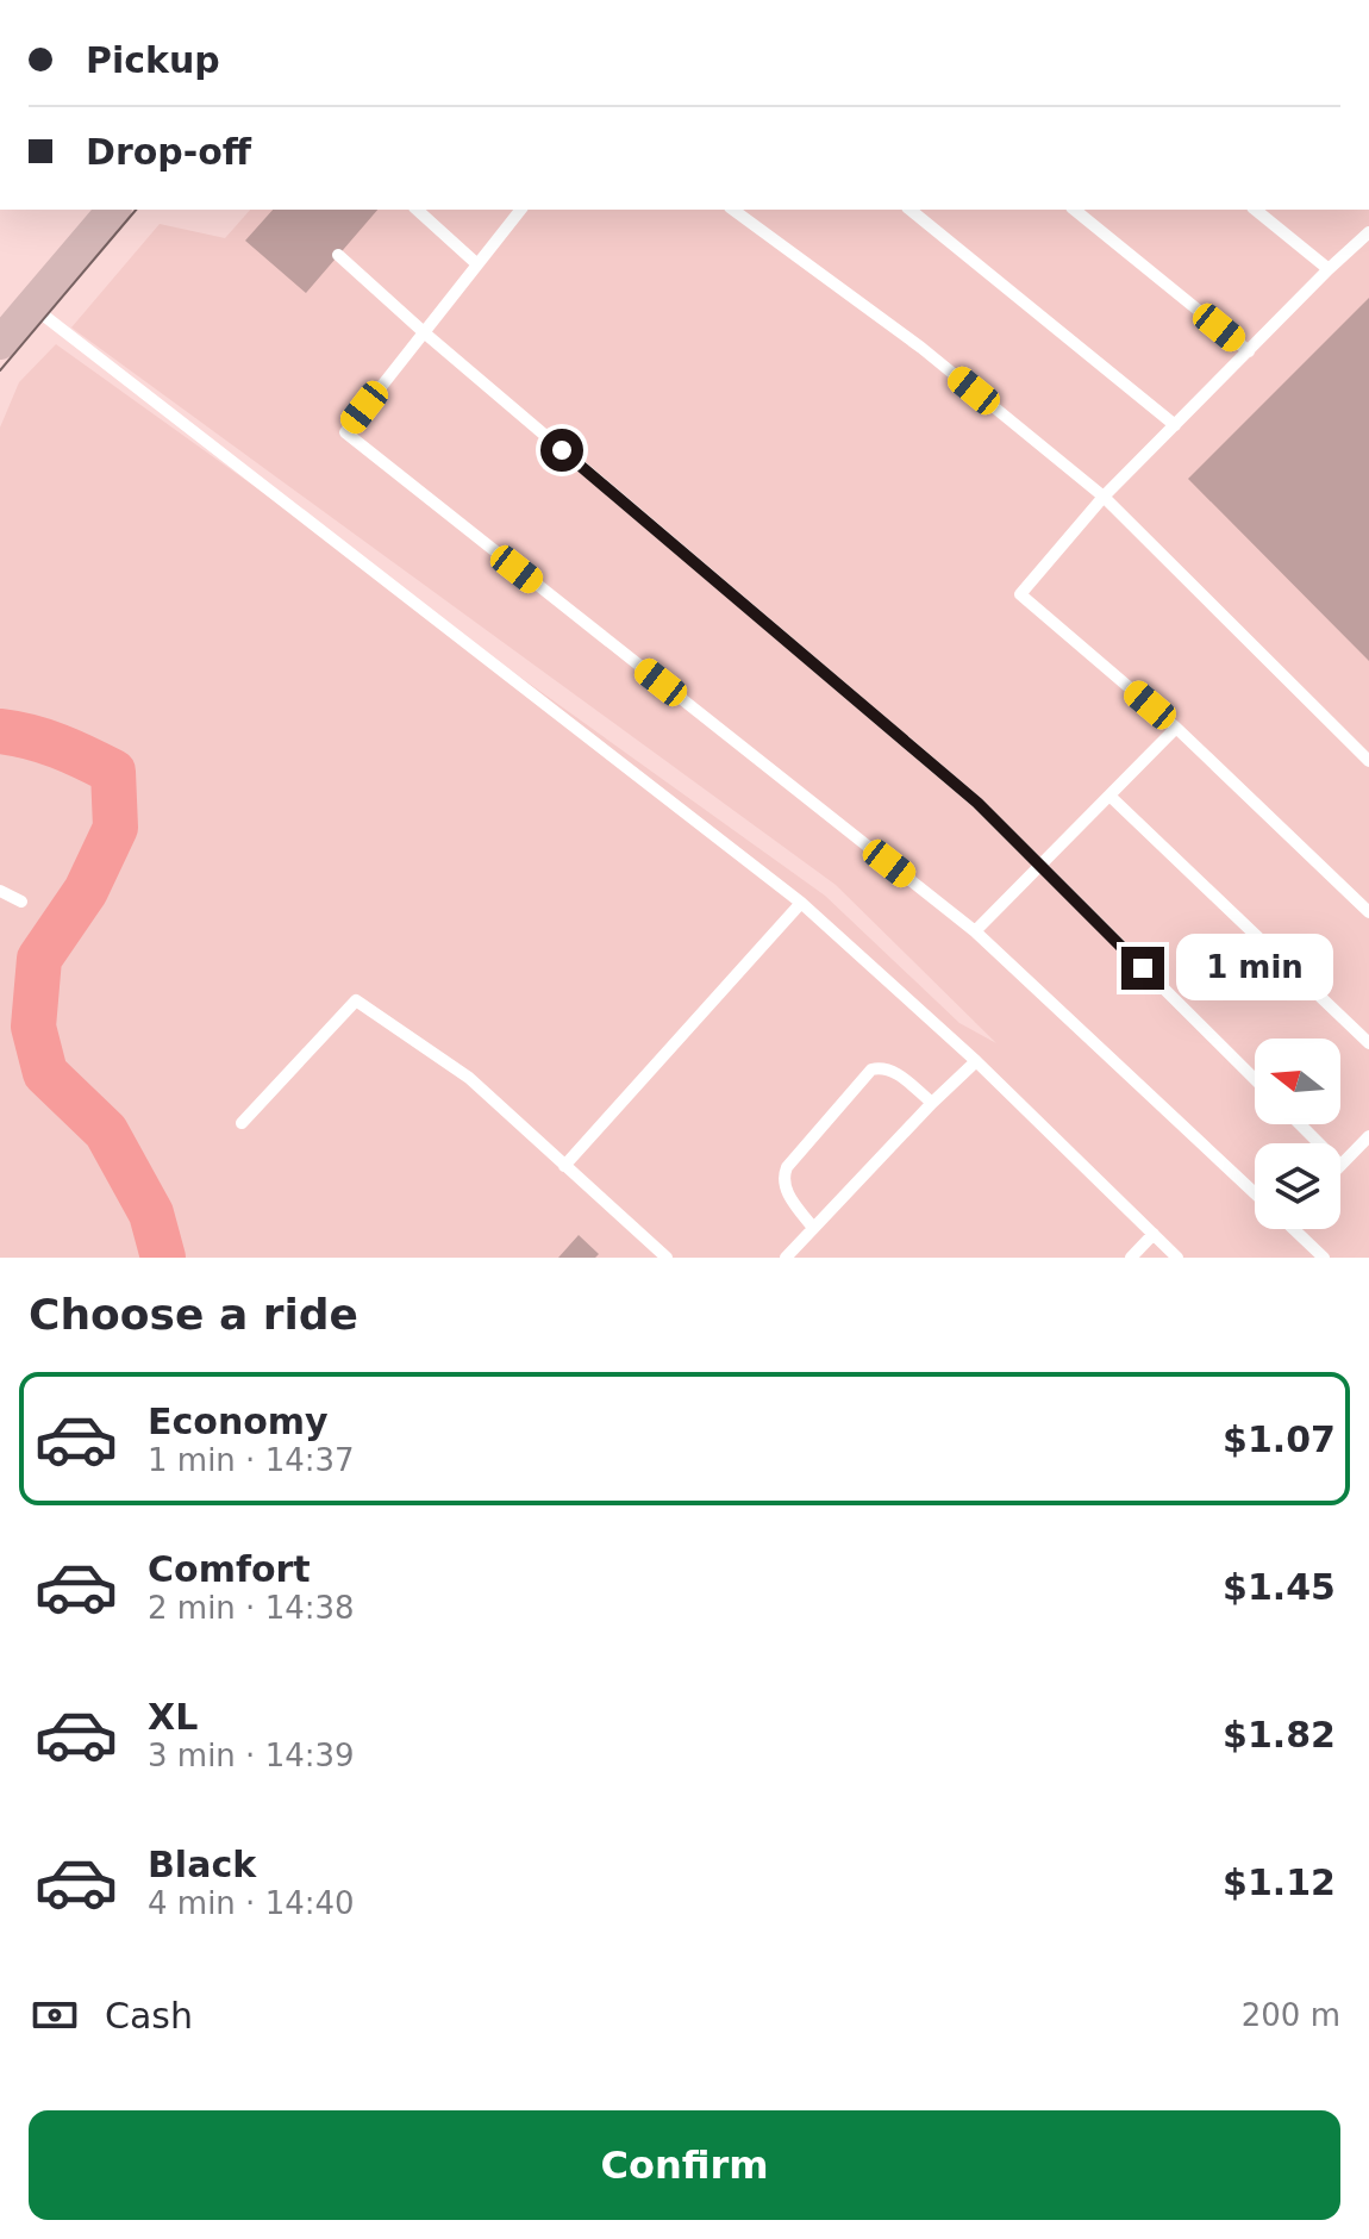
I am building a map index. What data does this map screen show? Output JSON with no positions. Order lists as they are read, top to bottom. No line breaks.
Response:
{"north":"left","page":{"banner":["Pickup","Drop-off"],"bubble":"1 min","heading":"Choose a ride","list":[{"name":"Economy","note":"1 min · 14:37","value":"$1.07"},{"name":"Comfort","note":"2 min · 14:38","value":"$1.45"},{"name":"XL","note":"3 min · 14:39","value":"$1.82"},{"name":"Black","note":"4 min · 14:40","value":"$1.12"}],"pay":["Cash","200 m"],"buttons":"Confirm"}}
